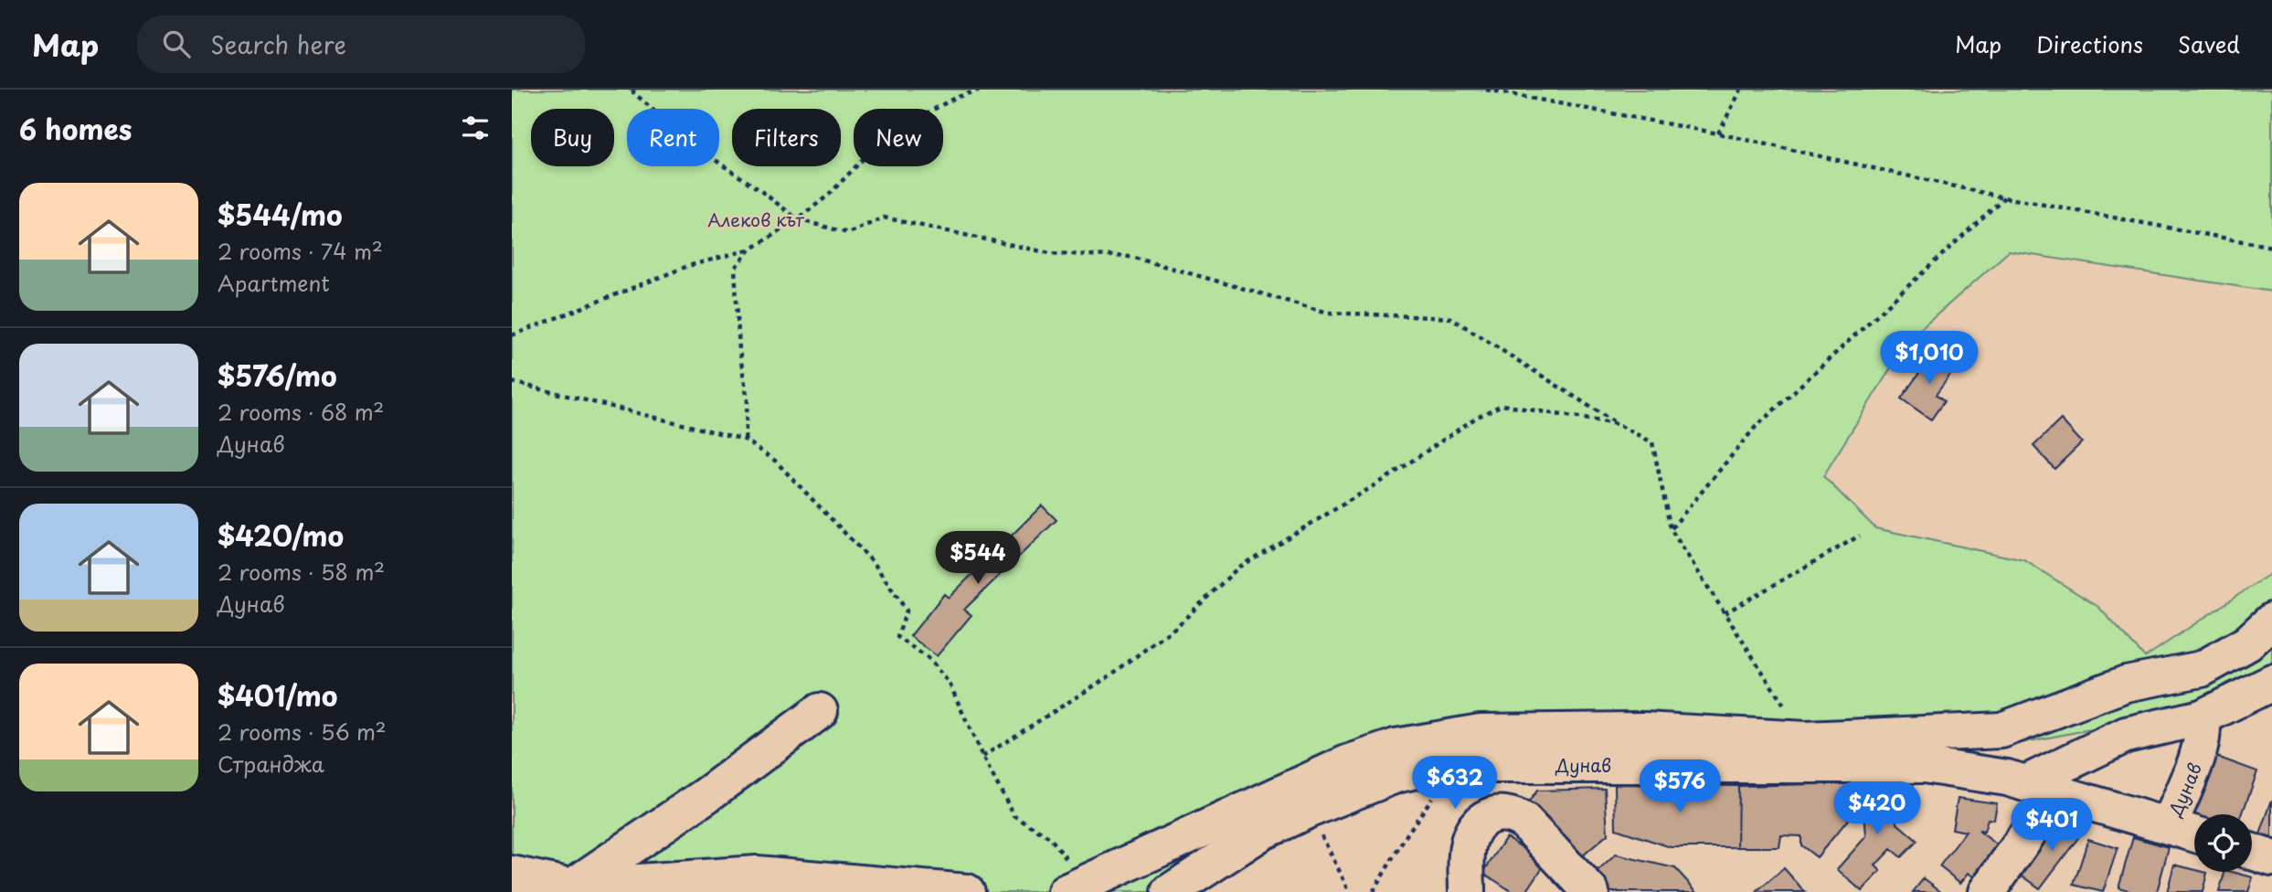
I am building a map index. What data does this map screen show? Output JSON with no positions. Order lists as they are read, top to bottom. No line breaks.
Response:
{"streets":{"street":["Дунав"]},"parks":["Алеков кът"],"page":{"header":"Map","search":"Search here","nav":["Map","Directions","Saved"],"heading":"6 homes","chip":["Buy","Rent","Filters","New"],"list":[{"name":"$544/mo","note":"2 rooms · 74 m² · Apartment"},{"name":"$576/mo","note":"2 rooms · 68 m² · Дунав"},{"name":"$420/mo","note":"2 rooms · 58 m² · Дунав"},{"name":"$401/mo","note":"2 rooms · 56 m² · Странджа"}],"price":["$1,010","$544","$632","$576","$420","$401"]}}
